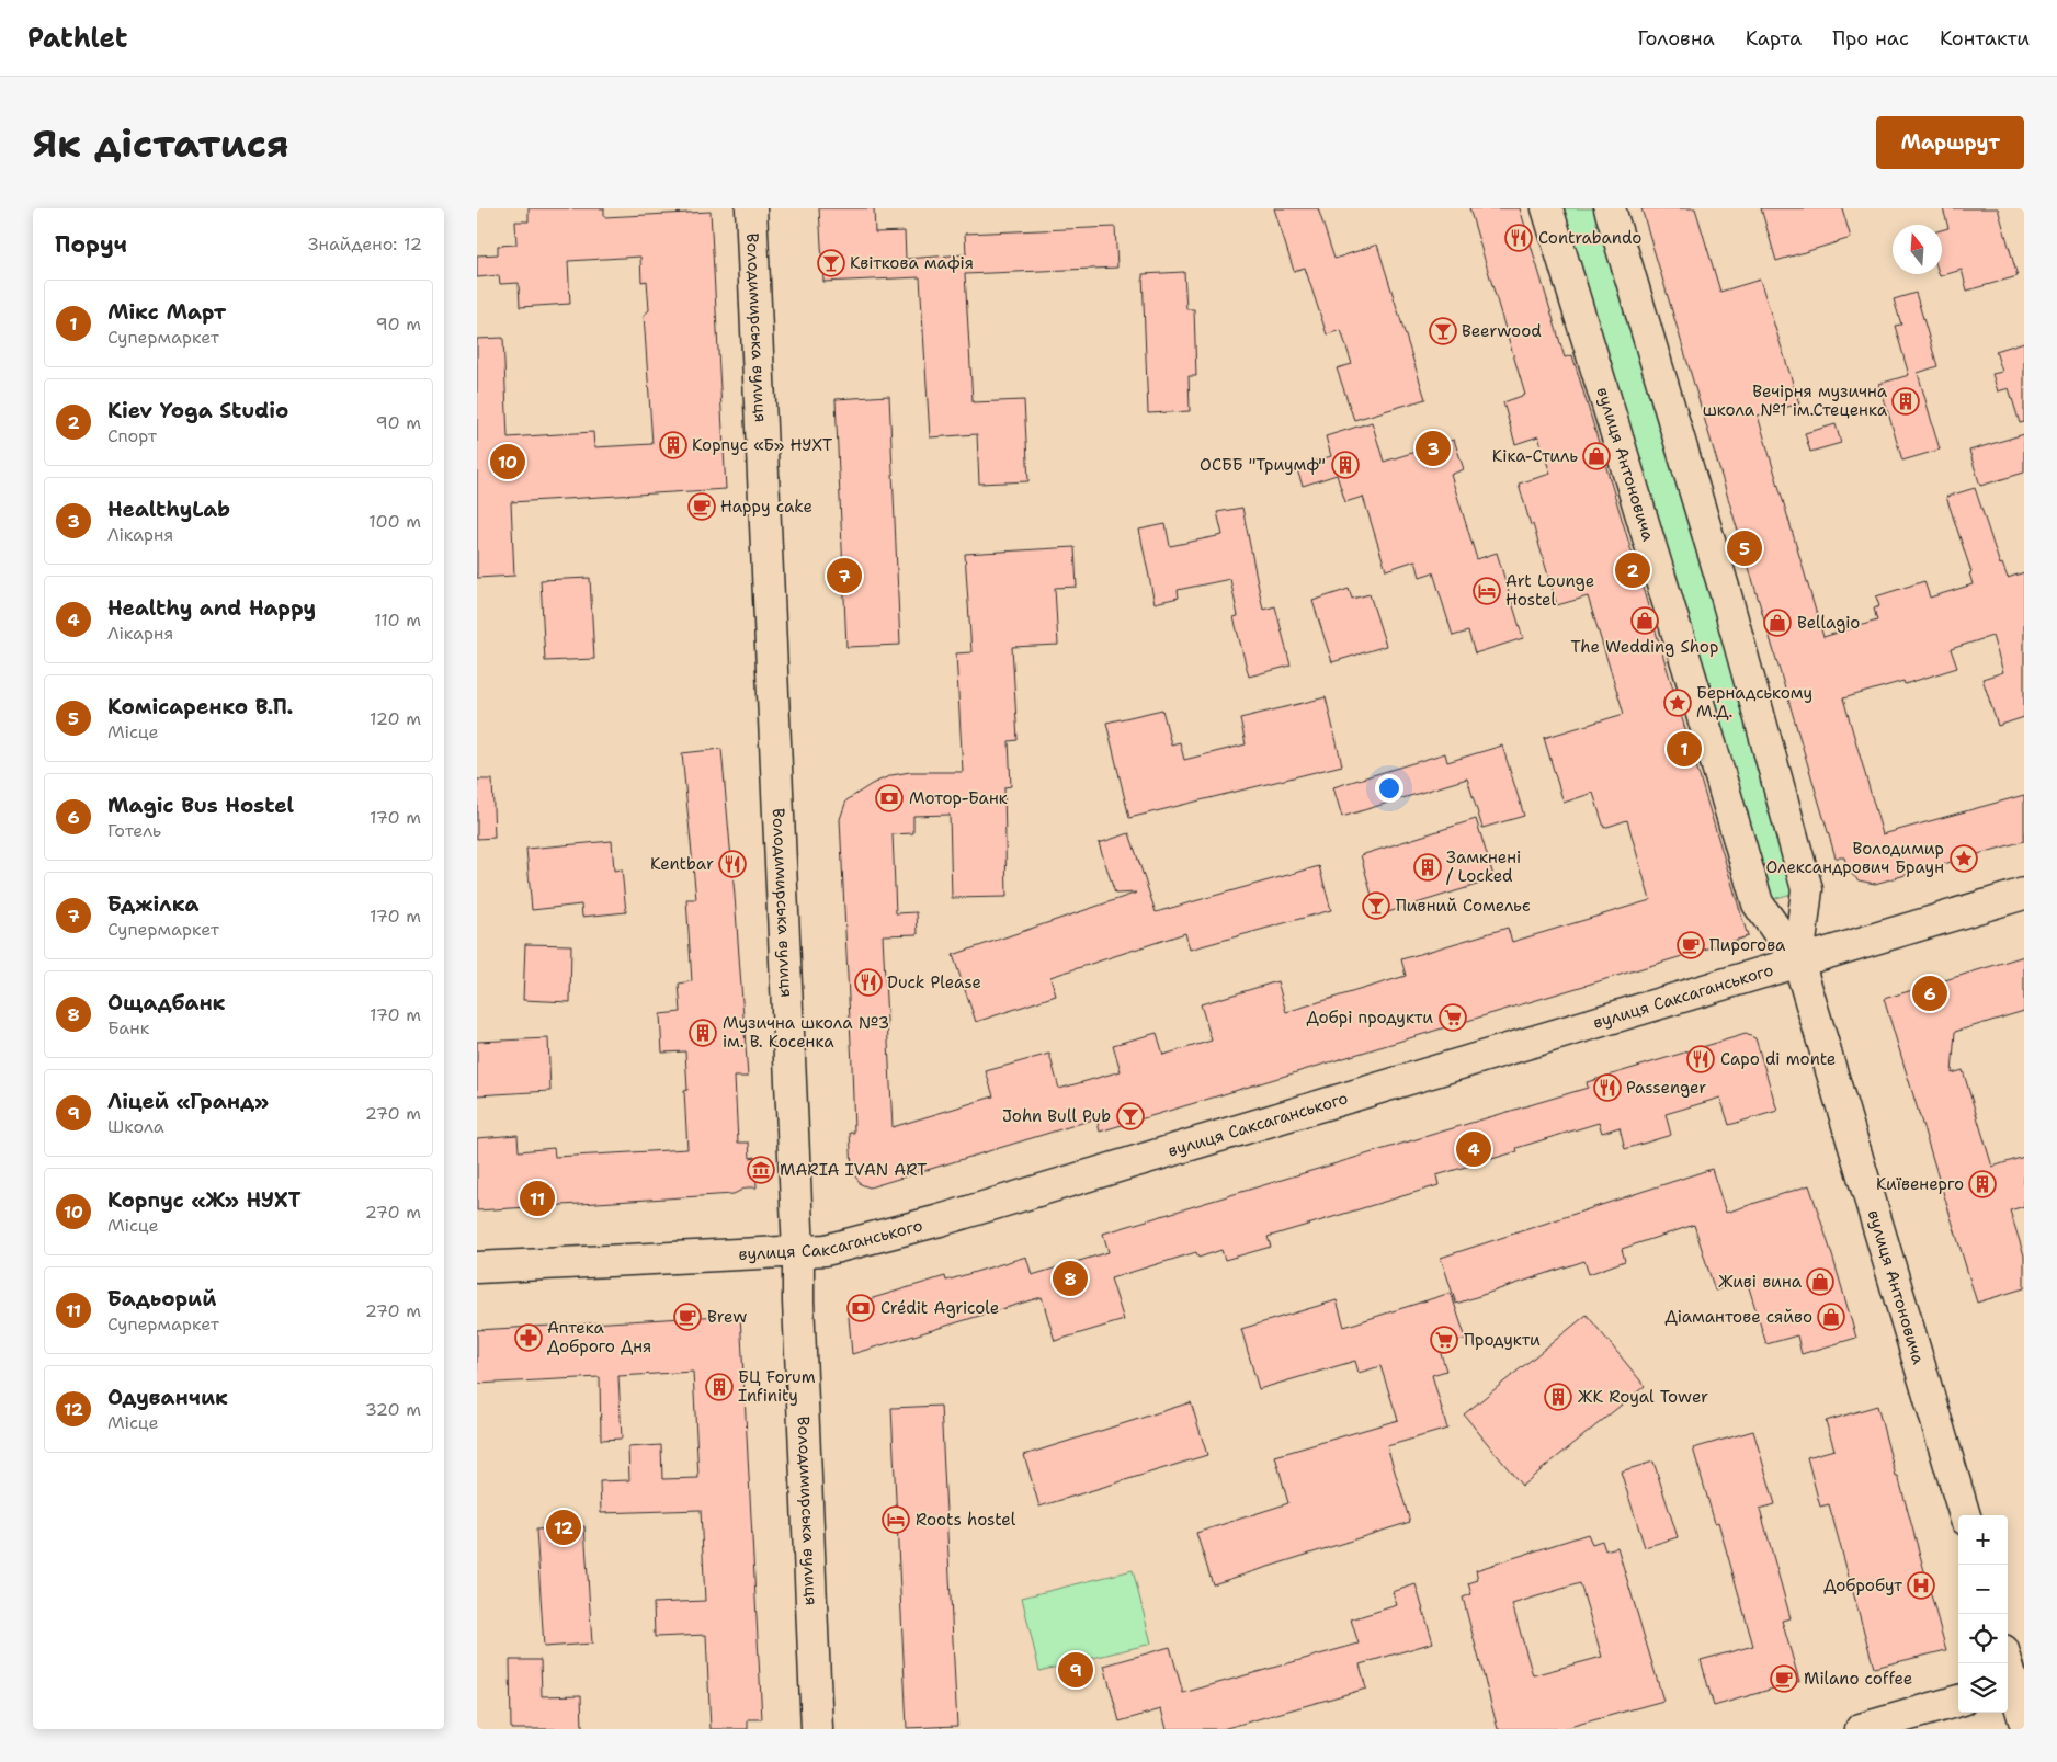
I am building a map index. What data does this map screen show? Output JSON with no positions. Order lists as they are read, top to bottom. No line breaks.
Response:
{"streets":{"street":["Володимирська вулиця","вулиця Антоновича","вулиця Саксаганського"]},"crossings":[["Володимирська вулиця","вулиця Саксаганського"],["вулиця Антоновича","вулиця Саксаганського"]],"places":{"restaurant":["Contrabando","Kentbar","Duck Please","Capo di monte","Passenger"],"bar":["Квіткова мафія","Beerwood","Пивний Сомельє","John Bull Pub"],"building":["Вечірня музична школа №1 ім.Стеценка","Корпус «Б» НУХТ","ОСББ \"Триумф\"","Замкнені / Locked","Музична школа №3 ім. В. Косенка","Київенерго","БЦ Forum Infinity","ЖК Royal Tower"],"shop":["Кіка-Стиль","The Wedding Shop","Bellagio","Живі вина","Діамантове сяйво"],"cafe":["Happy cake","Пирогова","Brew","Milano coffee"],"hotel":["Art Lounge Hostel","Roots hostel"],"place":["Бернадському М.Д.","Володимир Олександрович Браун"],"bank":["Мотор-Банк","Crédit Agricole"],"supermarket":["Добрі продукти","Продукти"],"museum":["MARIA IVAN ART"],"pharmacy":["Аптека Доброго Дня"],"hospital":["Добробут"]},"north":"top","page":{"header":"Pathlet","nav":["Головна","Карта","Про нас","Контакти"],"buttons":"Маршрут","title":"Як дістатися","heading":["Поруч","Знайдено: 12"],"list":[{"mark":"1","name":"Мікс Март","note":"Супермаркет","value":"90 m"},{"mark":"2","name":"Kiev Yoga Studio","note":"Спорт","value":"90 m"},{"mark":"3","name":"HealthyLab","note":"Лікарня","value":"100 m"},{"mark":"4","name":"Healthy and Happy","note":"Лікарня","value":"110 m"},{"mark":"5","name":"Комісаренко В.П.","note":"Місце","value":"120 m"},{"mark":"6","name":"Magic Bus Hostel","note":"Готель","value":"170 m"},{"mark":"7","name":"Бджілка","note":"Супермаркет","value":"170 m"},{"mark":"8","name":"Ощадбанк","note":"Банк","value":"170 m"},{"mark":"9","name":"Ліцей «Гранд»","note":"Школа","value":"270 m"},{"mark":"10","name":"Корпус «Ж» НУХТ","note":"Місце","value":"270 m"},{"mark":"11","name":"Бадьорий","note":"Супермаркет","value":"270 m"},{"mark":"12","name":"Одуванчик","note":"Місце","value":"320 m"}],"pins":["3","10","5","2","7","1","6","4","11","8","12","9"],"map_buttons":["+","−"]}}
